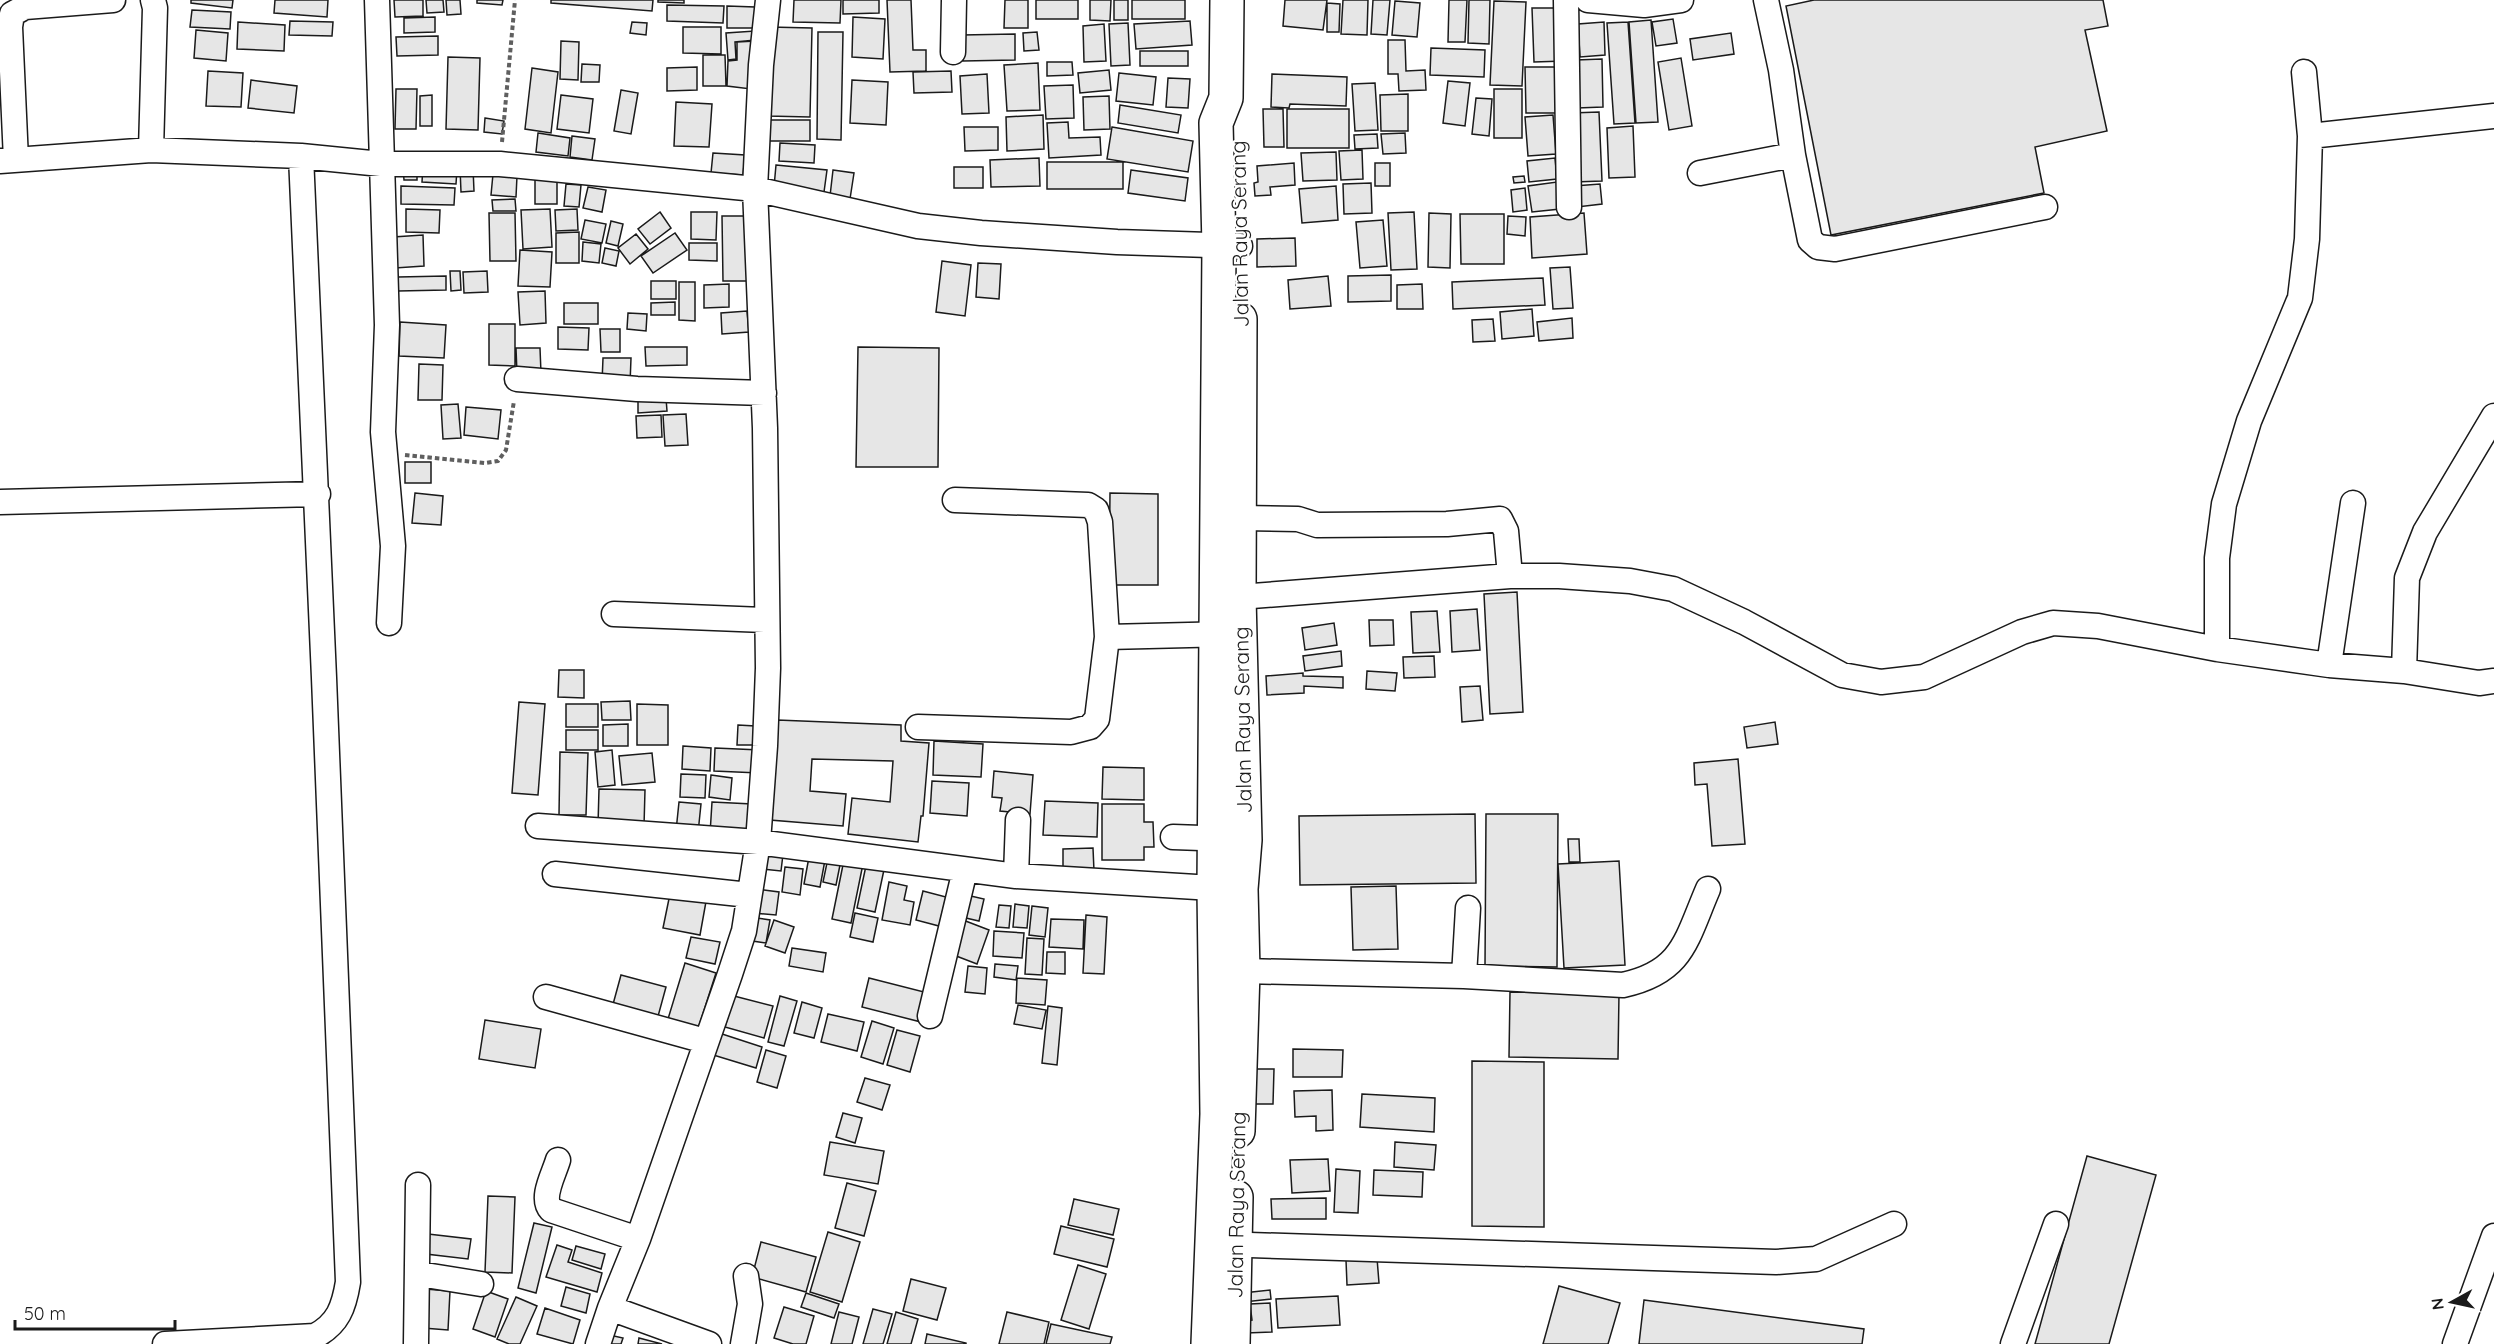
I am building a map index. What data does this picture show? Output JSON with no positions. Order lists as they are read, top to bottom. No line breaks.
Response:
{"streets":{"highway":["Jalan Raya Serang"]},"scale_bar":"50 m","north":"left"}
